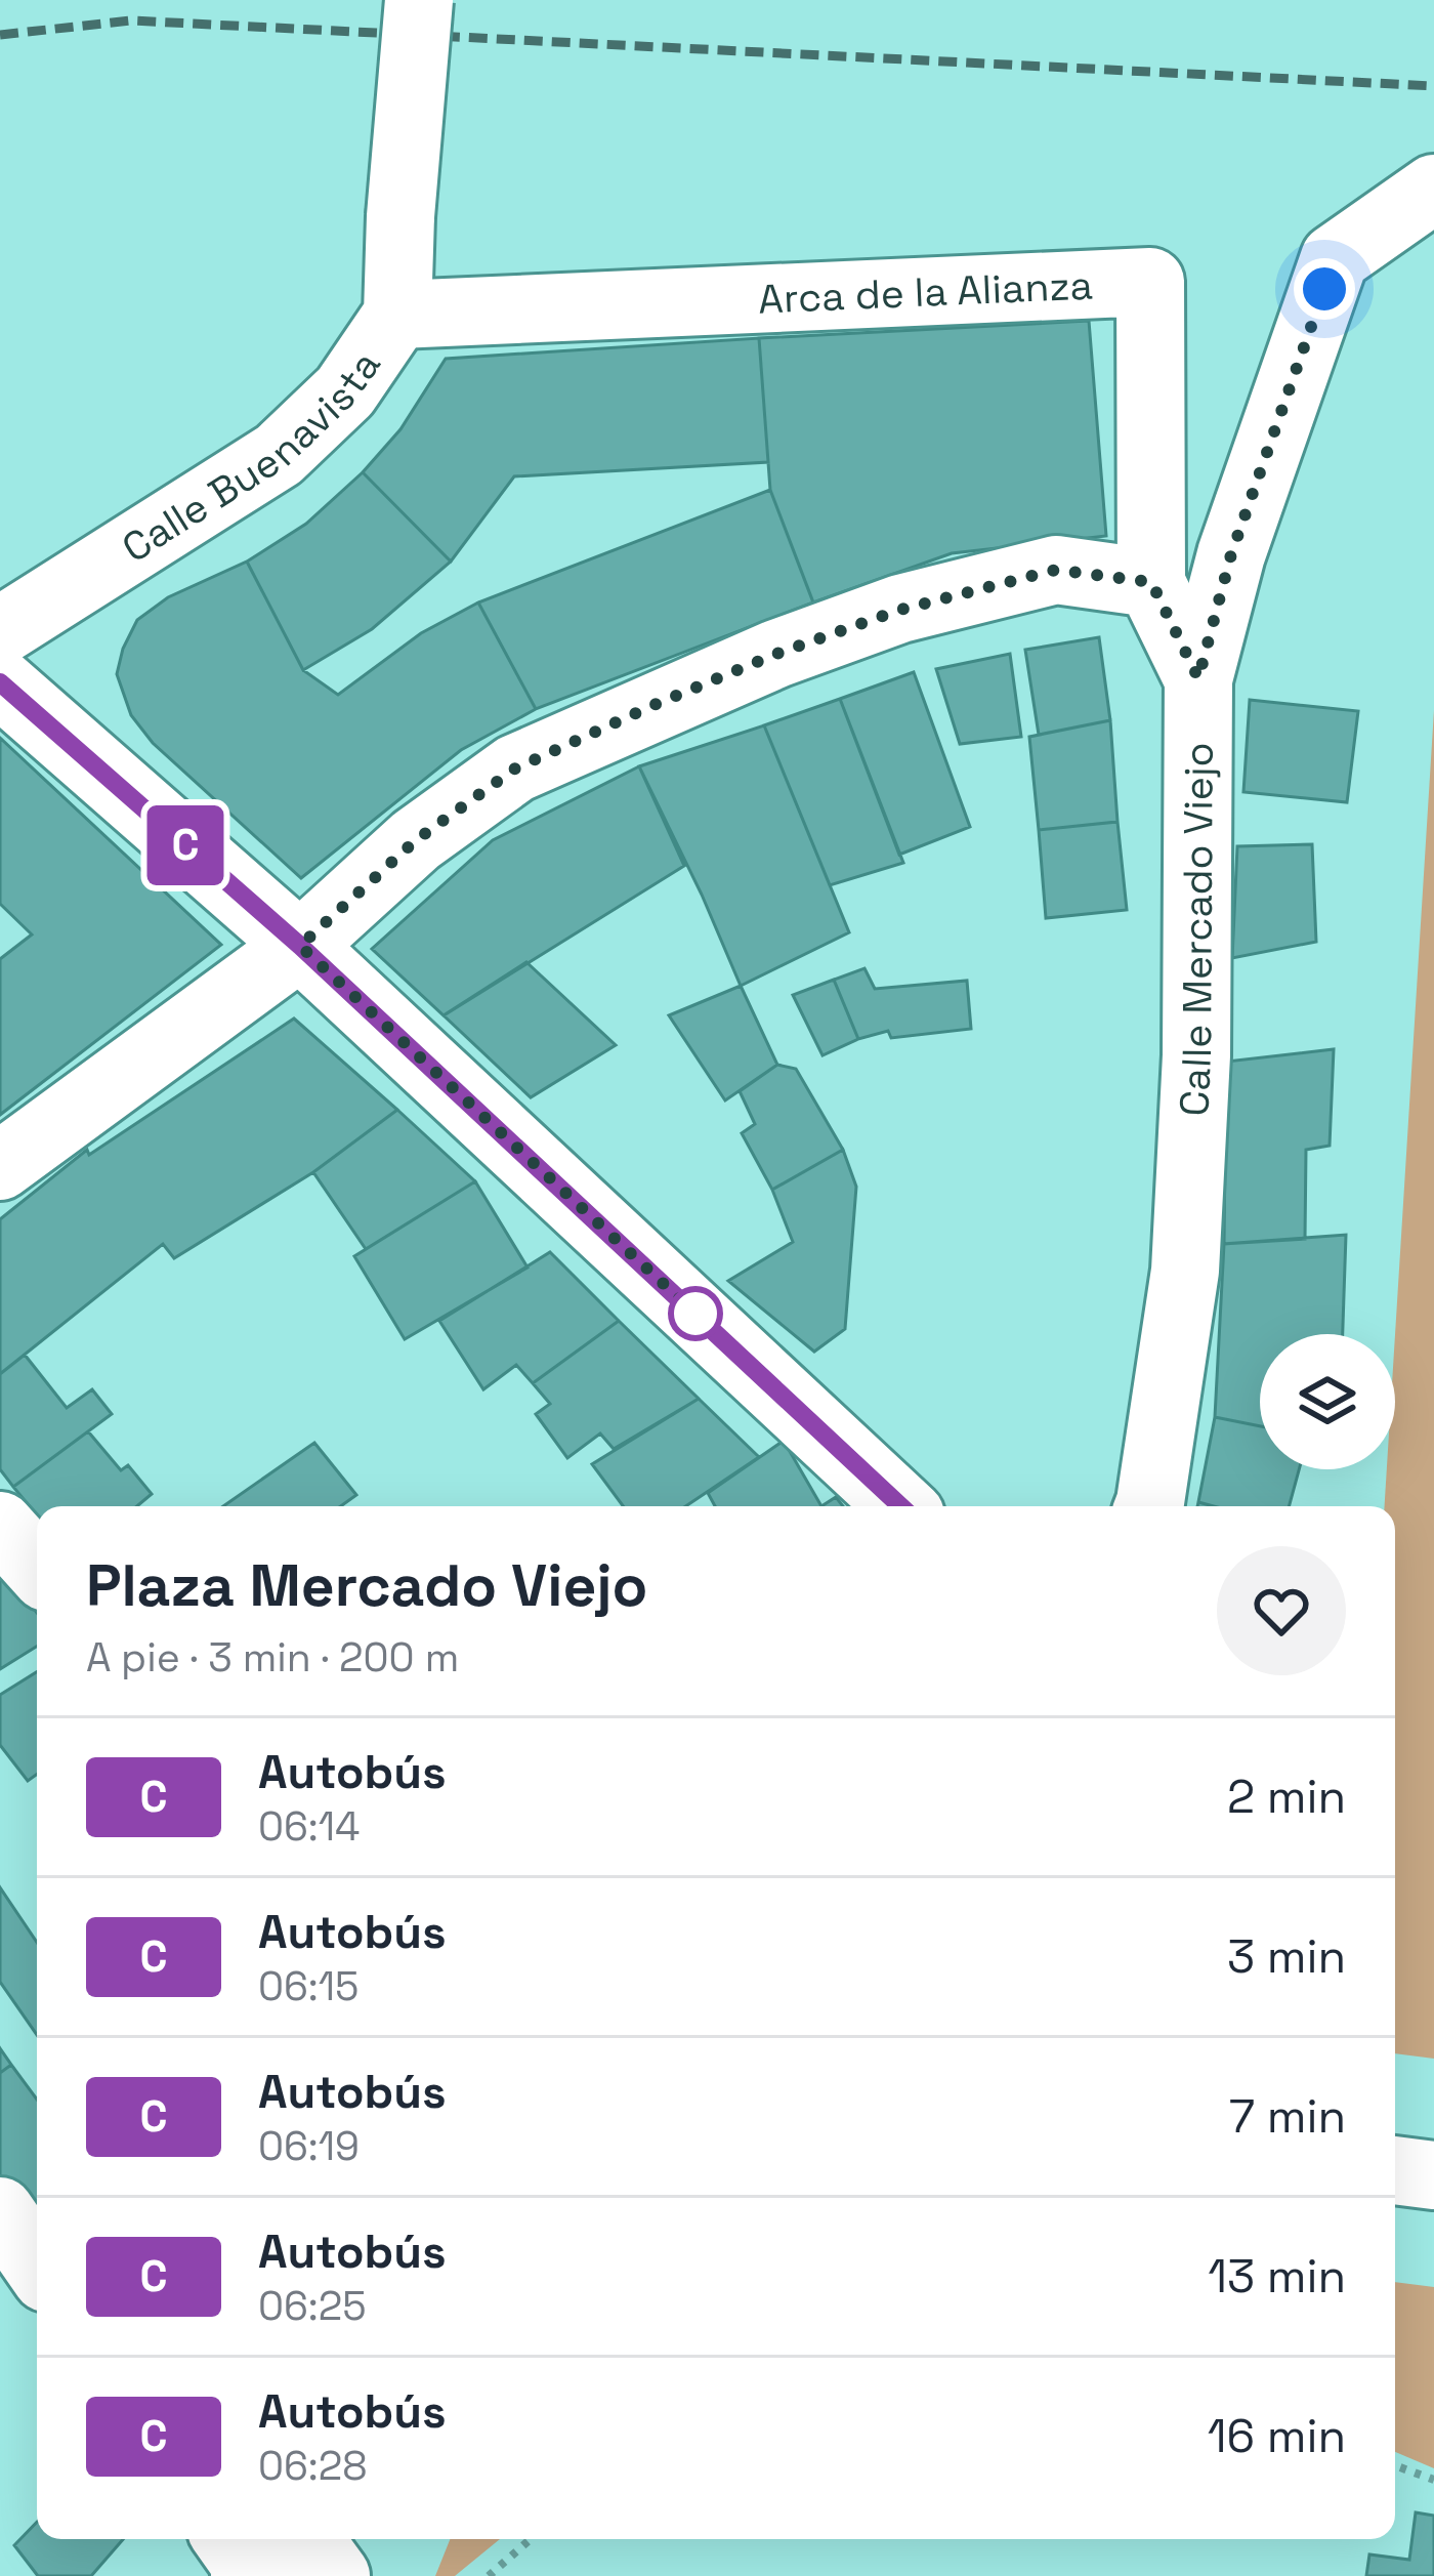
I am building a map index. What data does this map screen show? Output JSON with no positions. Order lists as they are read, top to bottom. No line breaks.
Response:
{"streets":{"street":["Arca de la Alianza","Calle Buenavista","Calle Mercado Viejo"]},"crossings":[["Arca de la Alianza","Calle Buenavista"]],"lines":["bus line C"],"page":{"on_map":"C","heading":["Plaza Mercado Viejo","A pie · 3 min · 200 m"],"list":[{"mark":"C","name":"Autobús","note":"06:14","value":"2 min"},{"mark":"C","name":"Autobús","note":"06:15","value":"3 min"},{"mark":"C","name":"Autobús","note":"06:19","value":"7 min"},{"mark":"C","name":"Autobús","note":"06:25","value":"13 min"},{"mark":"C","name":"Autobús","note":"06:28","value":"16 min"}]}}
